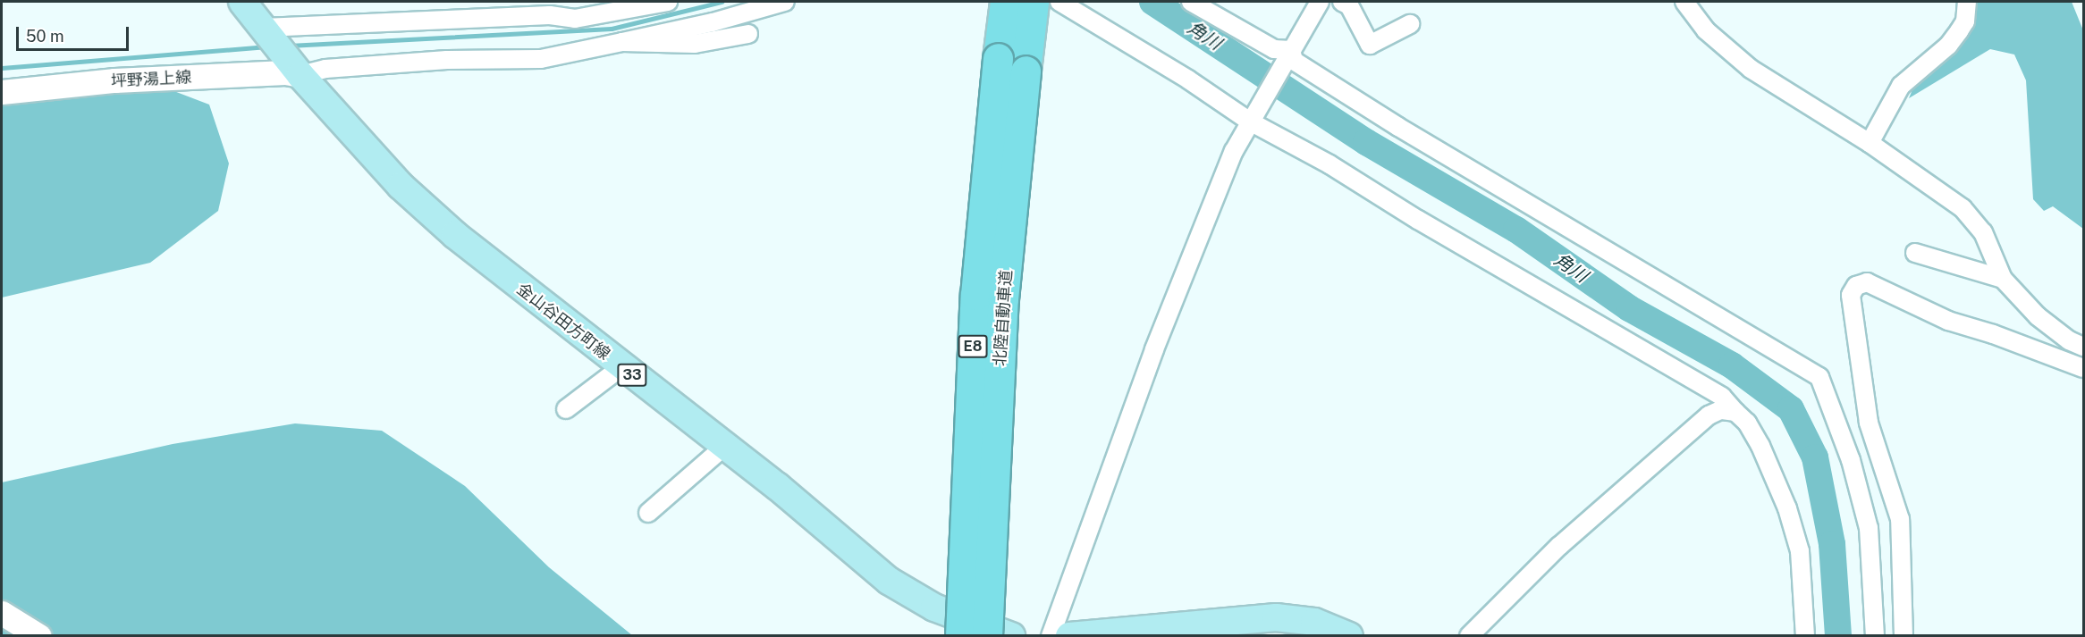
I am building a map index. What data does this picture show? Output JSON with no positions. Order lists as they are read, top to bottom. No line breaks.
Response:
{"streets":{"highway":["北陸自動車道","E8"],"main road":["坪野湯上線","金山谷田方町線","33"]},"crossings":[["坪野湯上線","金山谷田方町線"]],"water":["角川"],"scale_bar":"50 m"}
